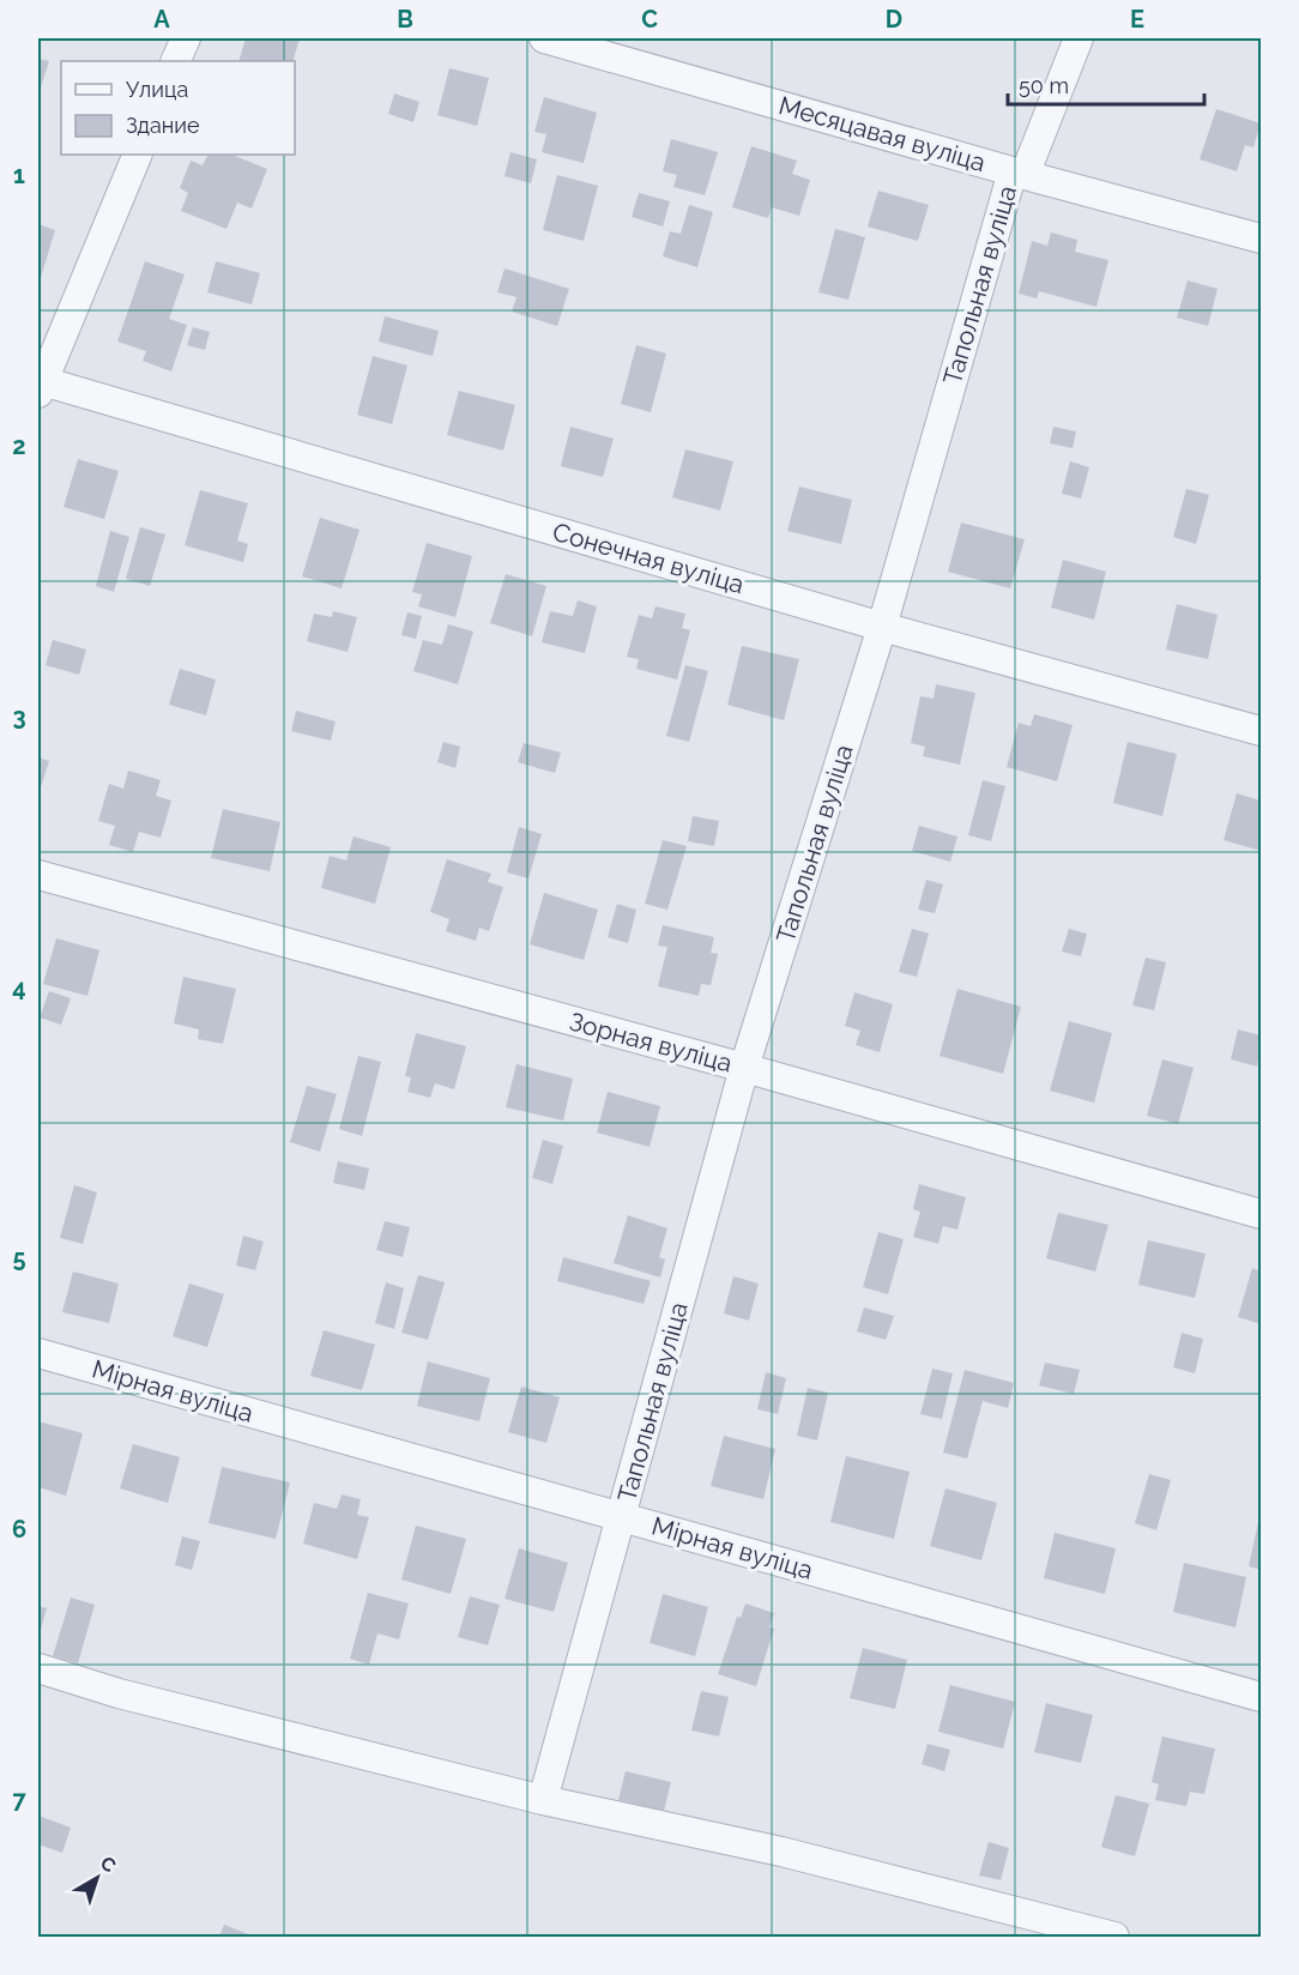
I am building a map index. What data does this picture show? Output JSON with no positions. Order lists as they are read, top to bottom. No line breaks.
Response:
{"streets":{"street":["Месяцавая вуліца","Тапольная вуліца","Сонечная вуліца","Зорная вуліца","Мірная вуліца"]},"crossings":[["Месяцавая вуліца","Тапольная вуліца"],["Тапольная вуліца","Сонечная вуліца"],["Тапольная вуліца","Зорная вуліца"],["Тапольная вуліца","Мірная вуліца"]],"legend":["Улица","Здание"],"scale_bar":"50 m","north":"top right","grid":{"columns":["A","B","C","D","E"],"rows":["1","2","3","4","5","6","7"]}}
